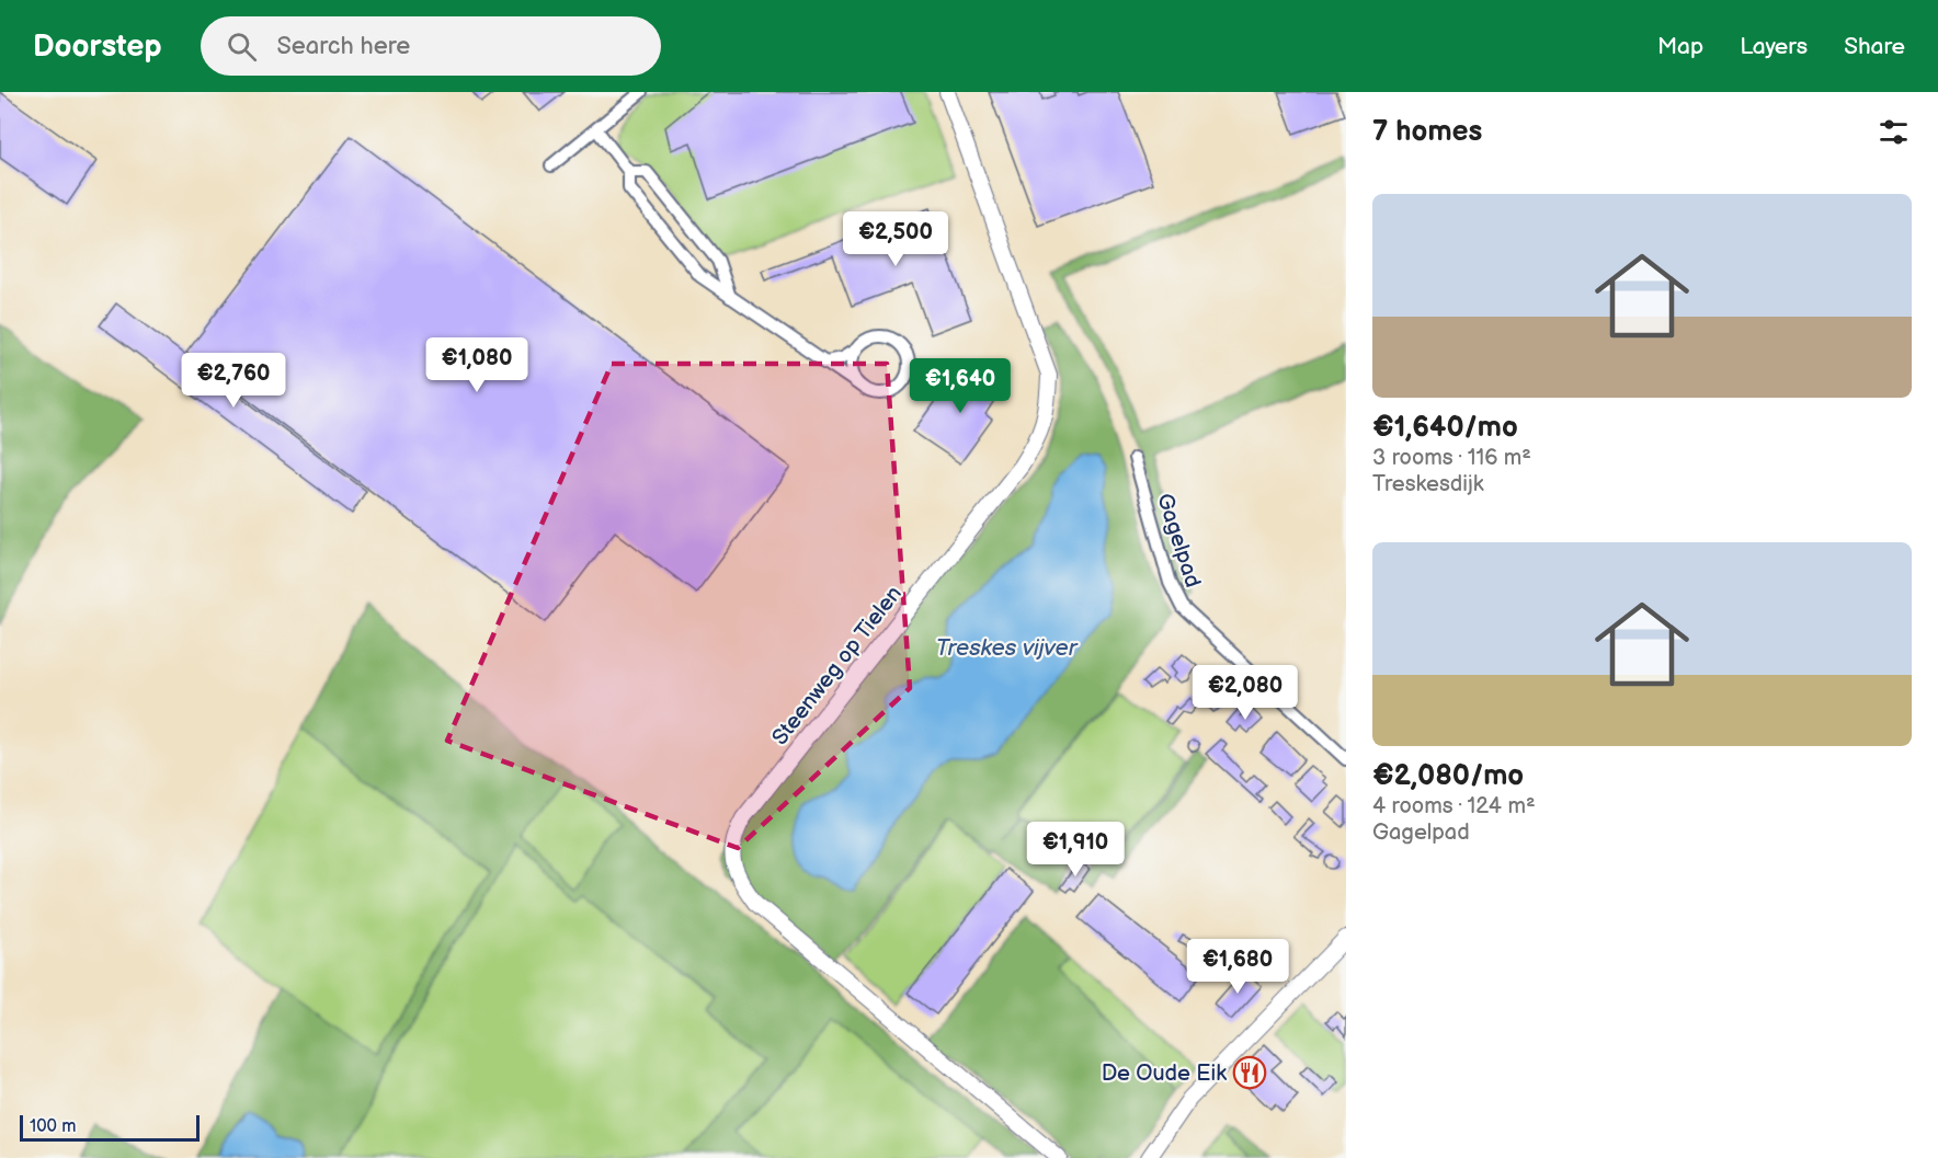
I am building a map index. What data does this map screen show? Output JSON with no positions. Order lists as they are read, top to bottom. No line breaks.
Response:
{"streets":{"street":["Gagelpad","Steenweg op Tielen"]},"water":["Treskes vijver"],"places":{"restaurant":["De Oude Eik"]},"scale_bar":"100 m","page":{"header":"Doorstep","search":"Search here","nav":["Map","Layers","Share"],"heading":"7 homes","list":[{"name":"€1,640/mo","note":"3 rooms · 116 m² · Treskesdijk"},{"name":"€2,080/mo","note":"4 rooms · 124 m² · Gagelpad"}],"price":["€2,500","€1,080","€2,760","€1,640","€2,080","€1,910","€1,680"],"scale":"100 m"}}
